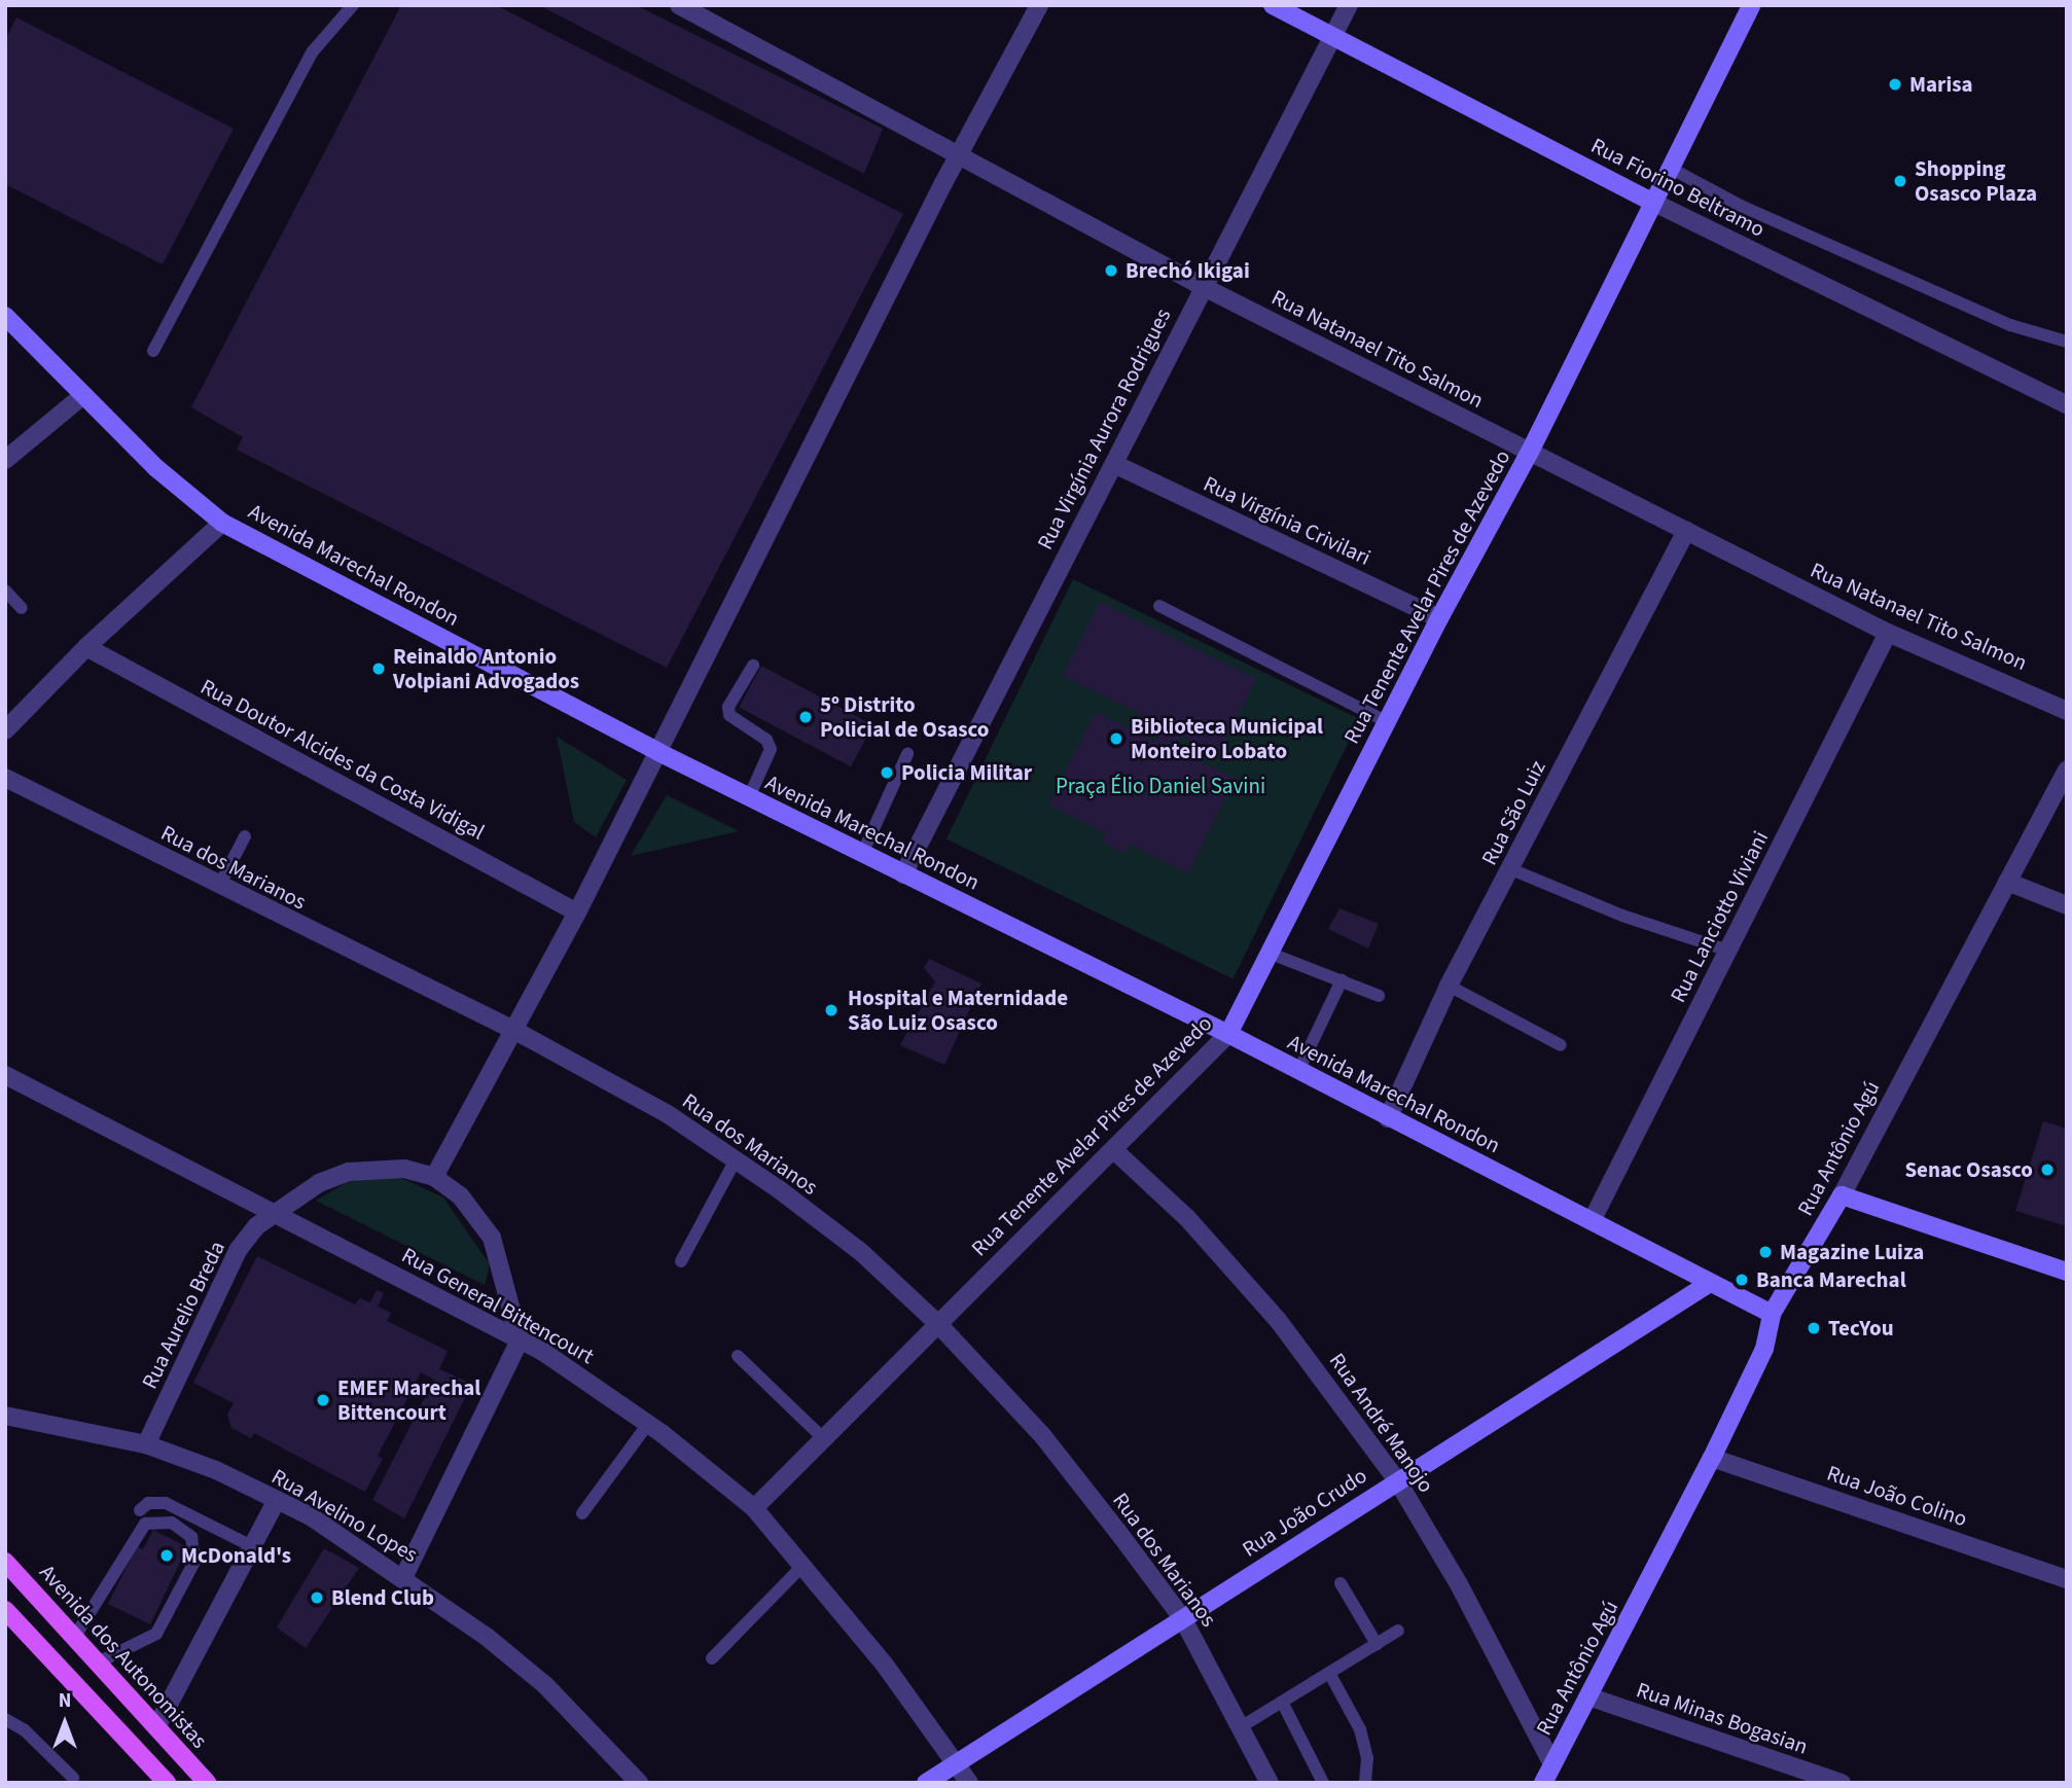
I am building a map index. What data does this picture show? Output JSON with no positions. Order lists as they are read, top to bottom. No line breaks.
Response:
{"streets":{"main road":["Rua Fiorino Beltramo","Avenida Marechal Rondon","Rua Tenente Avelar Pires de Azevedo","Rua Antônio Agú","Rua João Crudo","Avenida dos Autonomistas"],"street":["Rua Natanael Tito Salmon","Rua Virgínia Aurora Rodrigues","Rua Virgínia Crivilari","Rua Doutor Alcides da Costa Vidigal","Rua São Luiz","Rua dos Marianos","Rua Lanciotto Viviani","Rua General Bittencourt","Rua Aurelio Breda","Rua André Manojo","Rua João Colino","Rua Avelino Lopes","Rua Minas Bogasian"]},"crossings":[["Rua Fiorino Beltramo","Rua Virgínia Aurora Rodrigues"],["Rua Fiorino Beltramo","Rua Tenente Avelar Pires de Azevedo"],["Rua Natanael Tito Salmon","Rua Virgínia Aurora Rodrigues"],["Rua Natanael Tito Salmon","Rua Tenente Avelar Pires de Azevedo"],["Rua Natanael Tito Salmon","Rua São Luiz"],["Rua Natanael Tito Salmon","Rua Lanciotto Viviani"],["Rua Virgínia Aurora Rodrigues","Rua Virgínia Crivilari"],["Rua Virgínia Aurora Rodrigues","Avenida Marechal Rondon"],["Rua Virgínia Crivilari","Rua Tenente Avelar Pires de Azevedo"],["Avenida Marechal Rondon","Rua Tenente Avelar Pires de Azevedo"],["Avenida Marechal Rondon","Rua São Luiz"],["Avenida Marechal Rondon","Rua Lanciotto Viviani"],["Avenida Marechal Rondon","Rua Antônio Agú"],["Avenida Marechal Rondon","Rua João Crudo"],["Rua Tenente Avelar Pires de Azevedo","Rua dos Marianos"],["Rua Tenente Avelar Pires de Azevedo","Rua General Bittencourt"],["Rua Tenente Avelar Pires de Azevedo","Rua André Manojo"],["Rua dos Marianos","Rua João Crudo"],["Rua Antônio Agú","Rua André Manojo"],["Rua Antônio Agú","Rua João Colino"],["Rua Antônio Agú","Rua Minas Bogasian"],["Rua General Bittencourt","Rua Aurelio Breda"],["Rua General Bittencourt","Rua João Crudo"],["Rua Aurelio Breda","Rua Avelino Lopes"],["Rua André Manojo","Rua João Crudo"]],"parks":["Praça Élio Daniel Savini"],"places":["Marisa","Shopping Osasco Plaza","Brechó Ikigai","Reinaldo Antonio Volpiani Advogados","5º Distrito Policial de Osasco","Biblioteca Municipal Monteiro Lobato","Policia Militar","Hospital e Maternidade São Luiz Osasco","Senac Osasco","Magazine Luiza","Banca Marechal","TecYou","EMEF Marechal Bittencourt","McDonald's","Blend Club"],"north":"top"}
